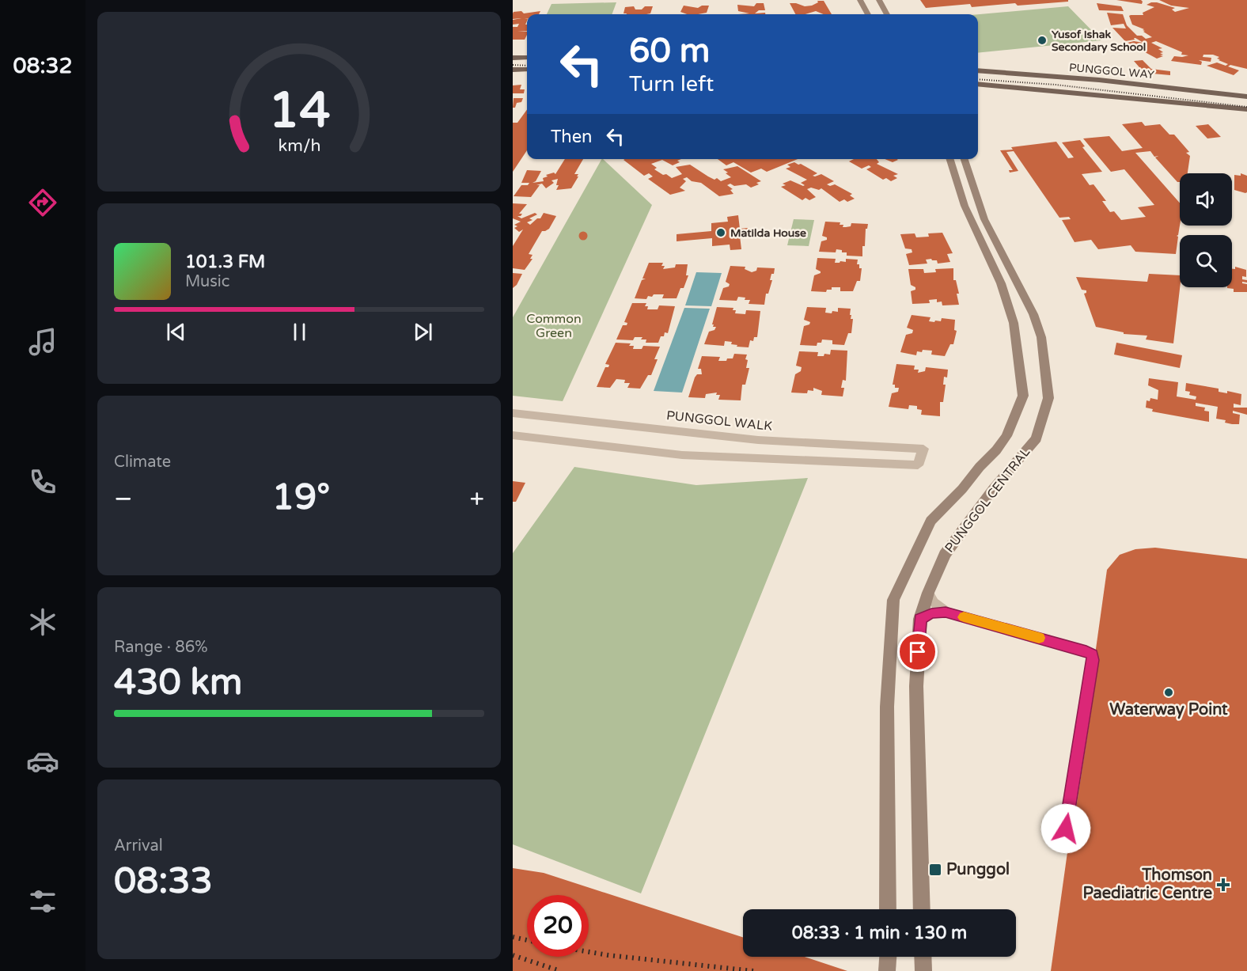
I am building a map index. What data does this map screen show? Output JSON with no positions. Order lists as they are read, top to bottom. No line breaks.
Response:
{"streets":{"main road":["PUNGGOL WAY","PUNGGOL CENTRAL"],"street":["PUNGGOL WALK"]},"parks":["Common Green"],"places":{"other":["Yusof Ishak Secondary School","Matilda House","Waterway Point"],"transit":["Punggol"],"health":["Thomson Paediatric Centre"]},"page":{"tabs":"08:32","turn":["60 m","Turn left"],"then":"Then","song":["101.3 FM","Music"],"tile":["Climate",["Range · 86%","430 km"],["Arrival","08:33"]],"heat":["−","19°","+"],"limit":"20","trip":"08:33 · 1 min · 130 m","gauge":["14","km/h"]}}
